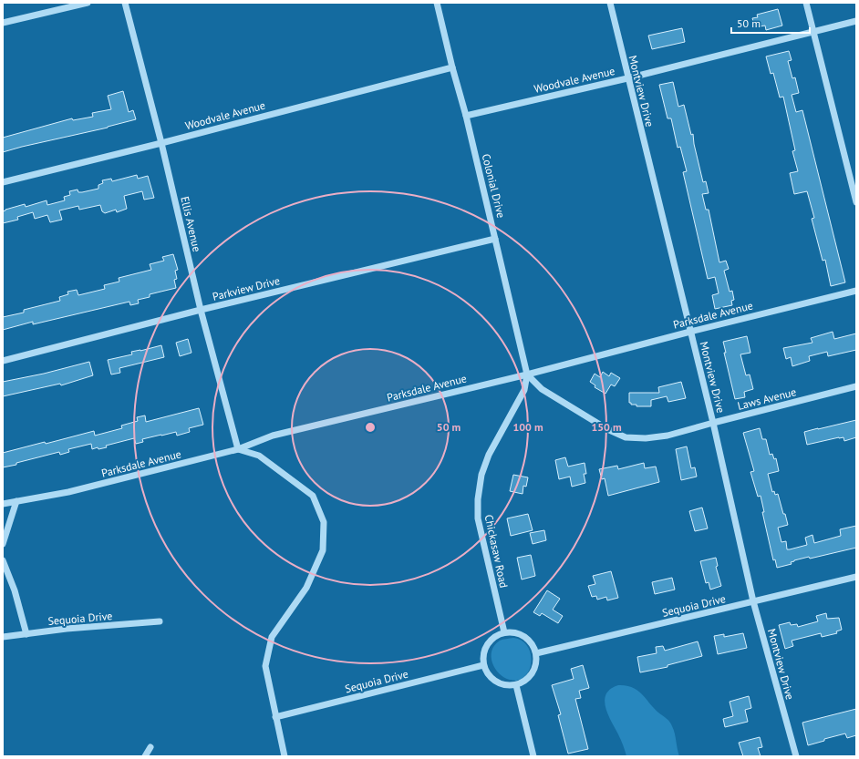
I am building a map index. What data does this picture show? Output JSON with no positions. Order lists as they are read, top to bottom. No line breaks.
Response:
{"streets":{"street":["Woodvale Avenue","Montview Drive","Colonial Drive","Ellis Avenue","Parkview Drive","Parksdale Avenue","Laws Avenue","Chickasaw Road","Sequoia Drive"]},"crossings":[["Woodvale Avenue","Montview Drive"],["Woodvale Avenue","Colonial Drive"],["Woodvale Avenue","Ellis Avenue"],["Montview Drive","Parksdale Avenue"],["Montview Drive","Laws Avenue"],["Montview Drive","Sequoia Drive"],["Colonial Drive","Parkview Drive"],["Colonial Drive","Parksdale Avenue"],["Colonial Drive","Laws Avenue"],["Colonial Drive","Chickasaw Road"],["Ellis Avenue","Parkview Drive"],["Ellis Avenue","Parksdale Avenue"],["Parksdale Avenue","Laws Avenue"],["Parksdale Avenue","Chickasaw Road"],["Laws Avenue","Chickasaw Road"],["Chickasaw Road","Sequoia Drive"]],"scale_bar":"50 m","rings":["50 m","100 m","150 m"]}
